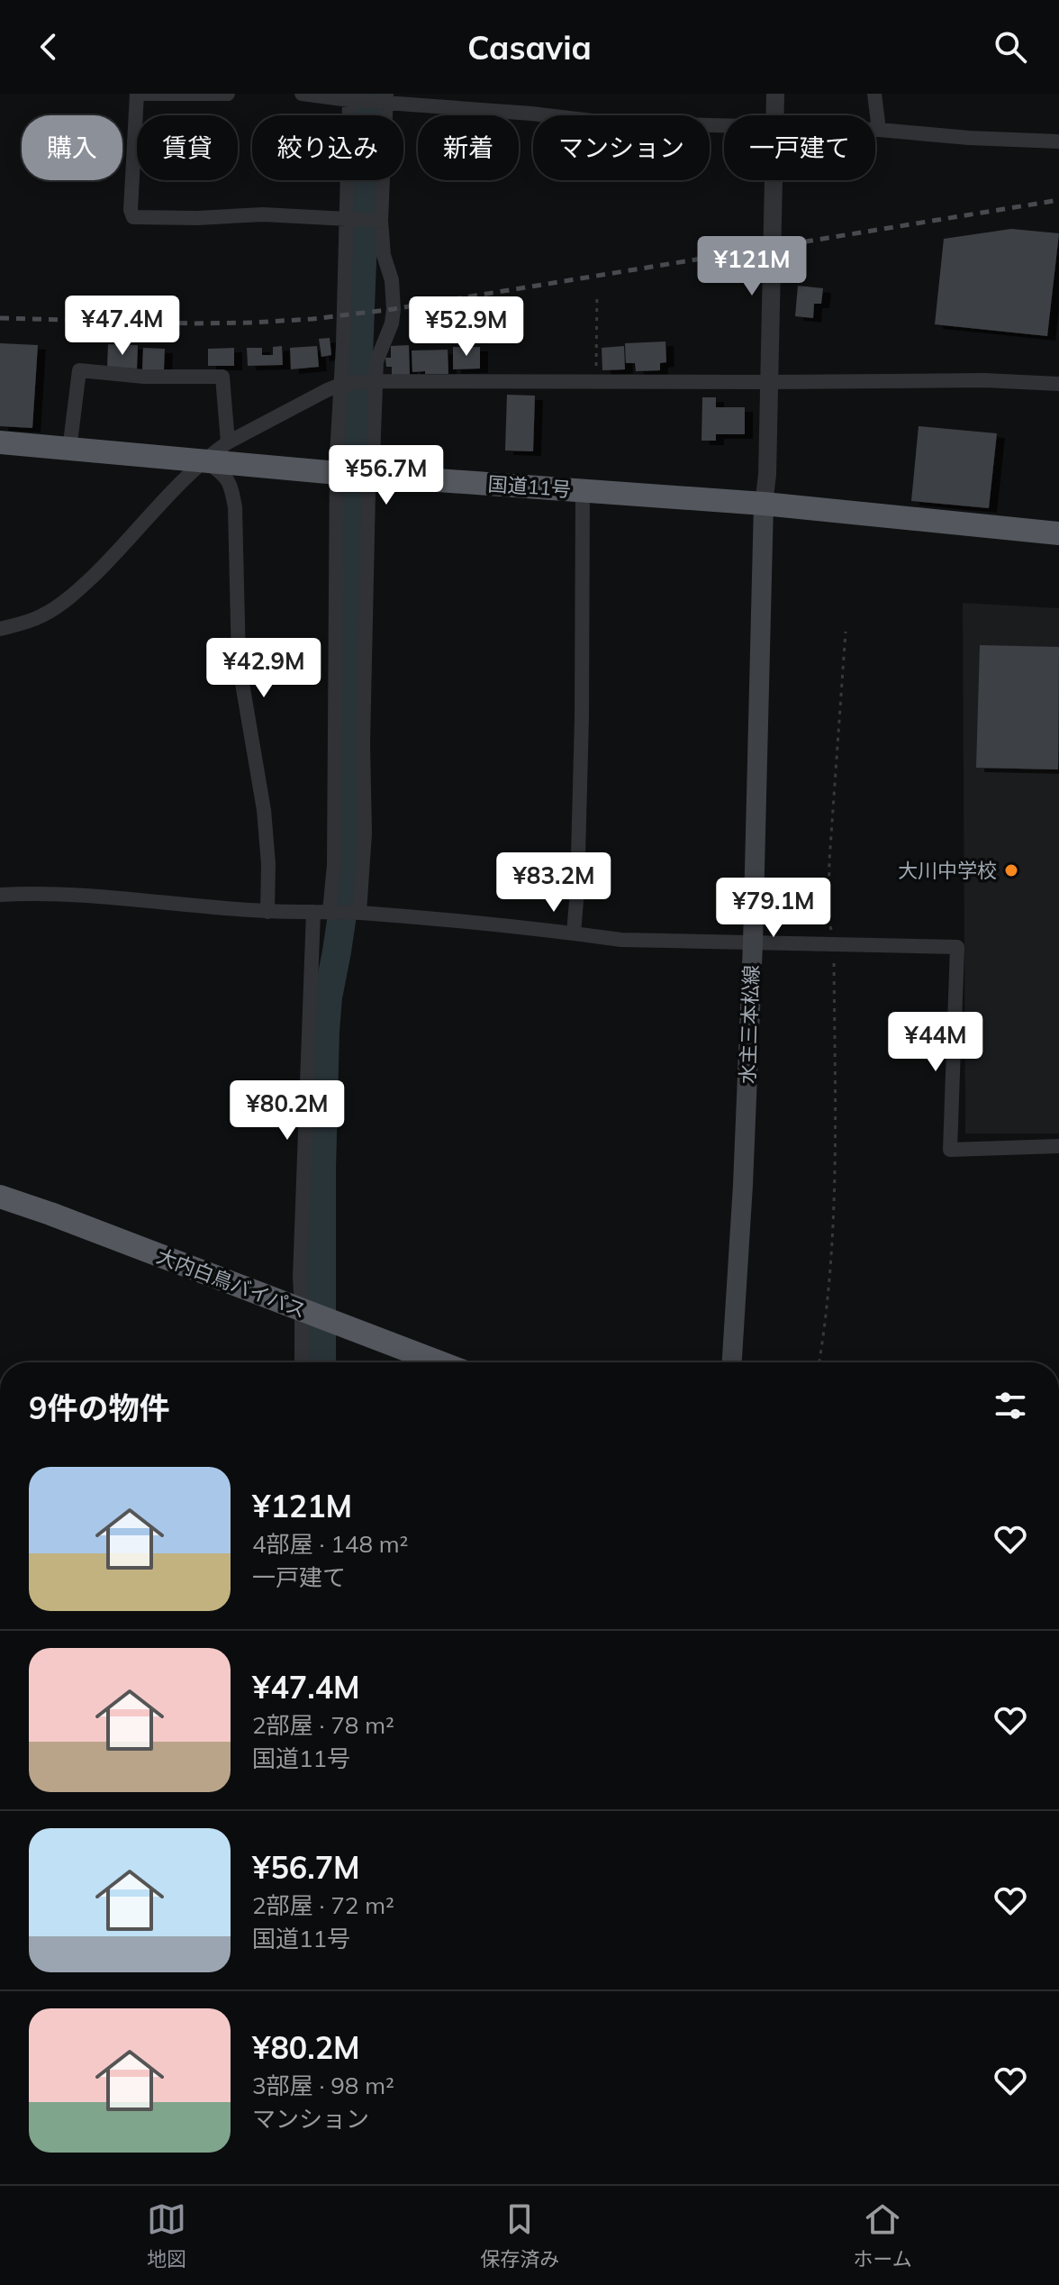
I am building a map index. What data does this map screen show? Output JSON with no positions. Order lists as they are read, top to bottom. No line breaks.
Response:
{"streets":{"highway":["国道11号","大内白鳥バイパス"],"main road":["水主三本松線"]},"crossings":[["国道11号","水主三本松線"]],"places":["大川中学校"],"page":{"header":"Casavia","chip":["購入","賃貸","絞り込み","新着","マンション","一戸建て"],"price":["¥121M","¥47.4M","¥52.9M","¥56.7M","¥42.9M","¥83.2M","¥79.1M","¥44M","¥80.2M"],"heading":"9件の物件","list":[{"name":"¥121M","note":"4部屋 · 148 m² · 一戸建て"},{"name":"¥47.4M","note":"2部屋 · 78 m² · 国道11号"},{"name":"¥56.7M","note":"2部屋 · 72 m² · 国道11号"},{"name":"¥80.2M","note":"3部屋 · 98 m² · マンション"}],"tabs":["地図","保存済み","ホーム"]}}
